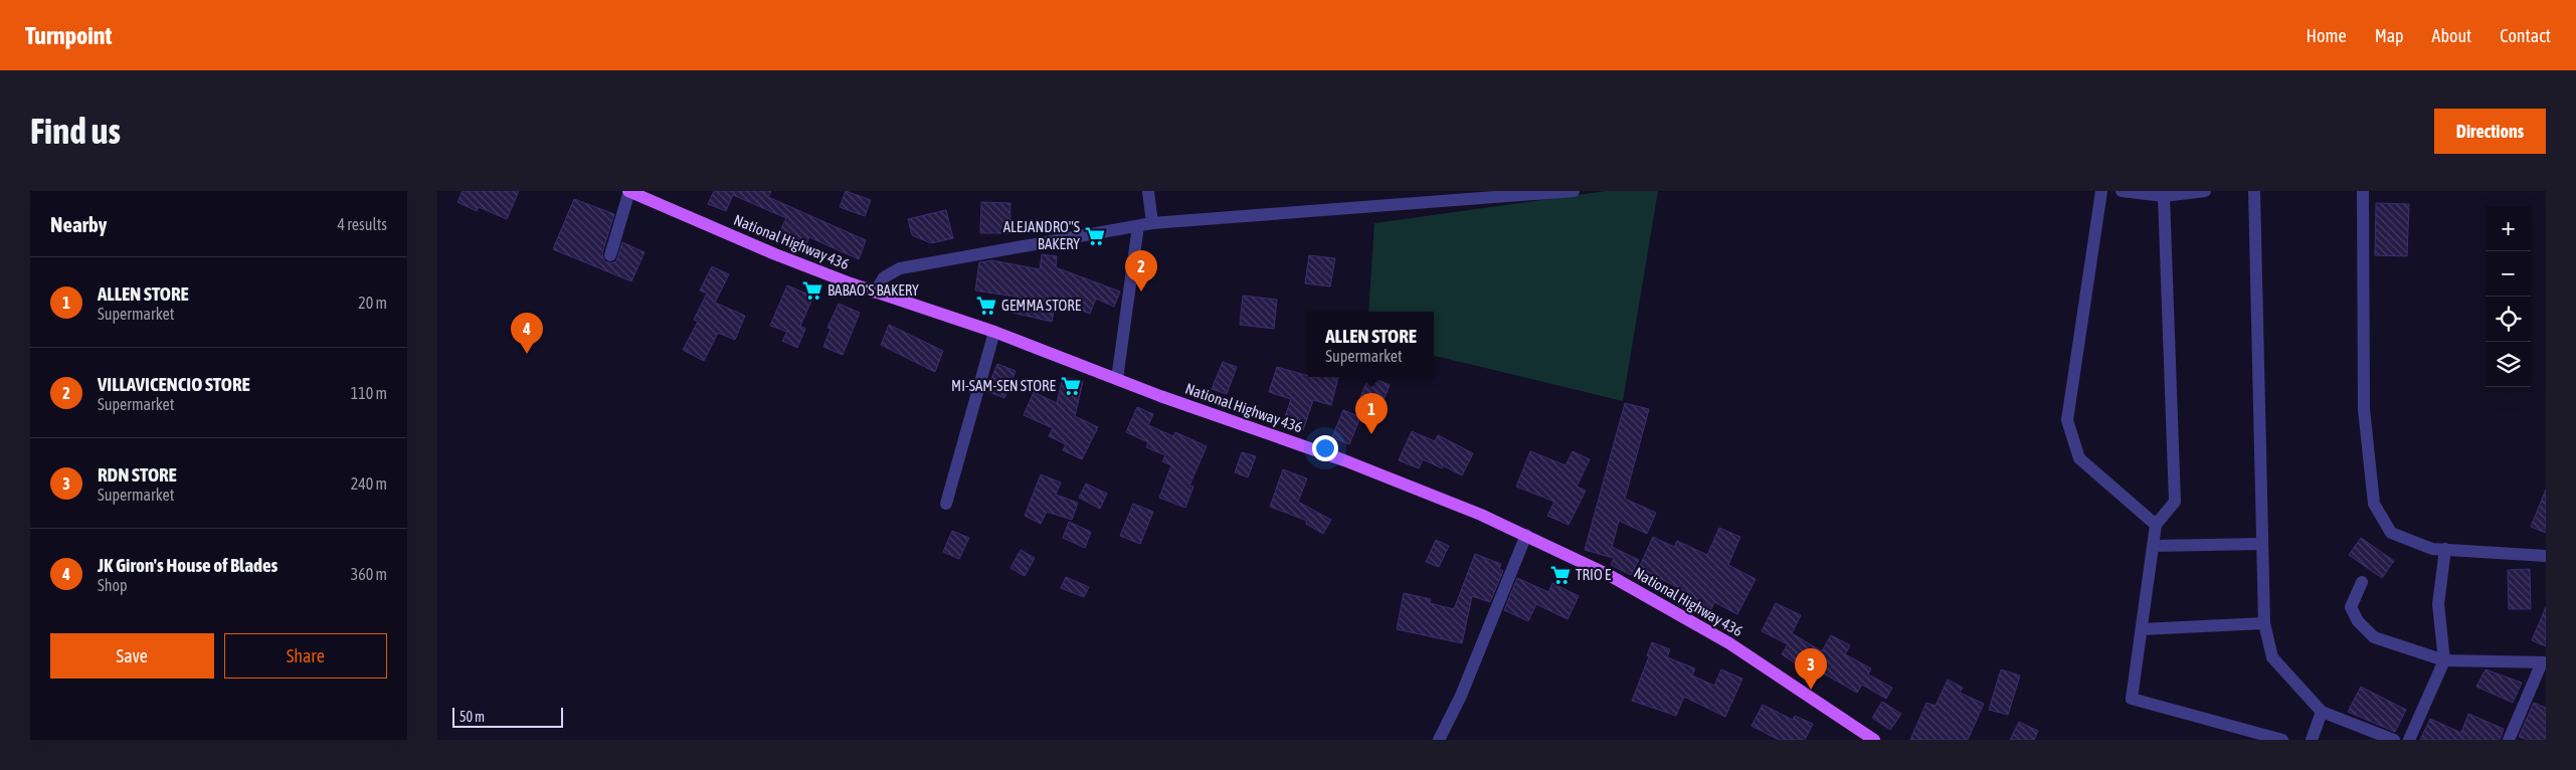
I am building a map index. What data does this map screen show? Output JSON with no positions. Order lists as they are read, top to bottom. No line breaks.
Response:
{"streets":{"main road":["National Highway 436"]},"places":{"supermarket":["ALEJANDRO''S BAKERY","BABAO'S BAKERY","GEMMA STORE","MI-SAM-SEN STORE","TRIO E"]},"scale_bar":"50 m","page":{"header":"Turnpoint","nav":["Home","Map","About","Contact"],"buttons":["Directions",["Save","Share"]],"title":"Find us","heading":["Nearby","4 results"],"map_buttons":["+","−"],"pins":["2","4","1","3"],"list":[{"mark":"1","name":"ALLEN STORE","note":"Supermarket","value":"20 m"},{"mark":"2","name":"VILLAVICENCIO STORE","note":"Supermarket","value":"110 m"},{"mark":"3","name":"RDN STORE","note":"Supermarket","value":"240 m"},{"mark":"4","name":"JK Giron's House of Blades","note":"Shop","value":"360 m"}],"popup":["ALLEN STORE","Supermarket"],"scale":"50 m"}}
